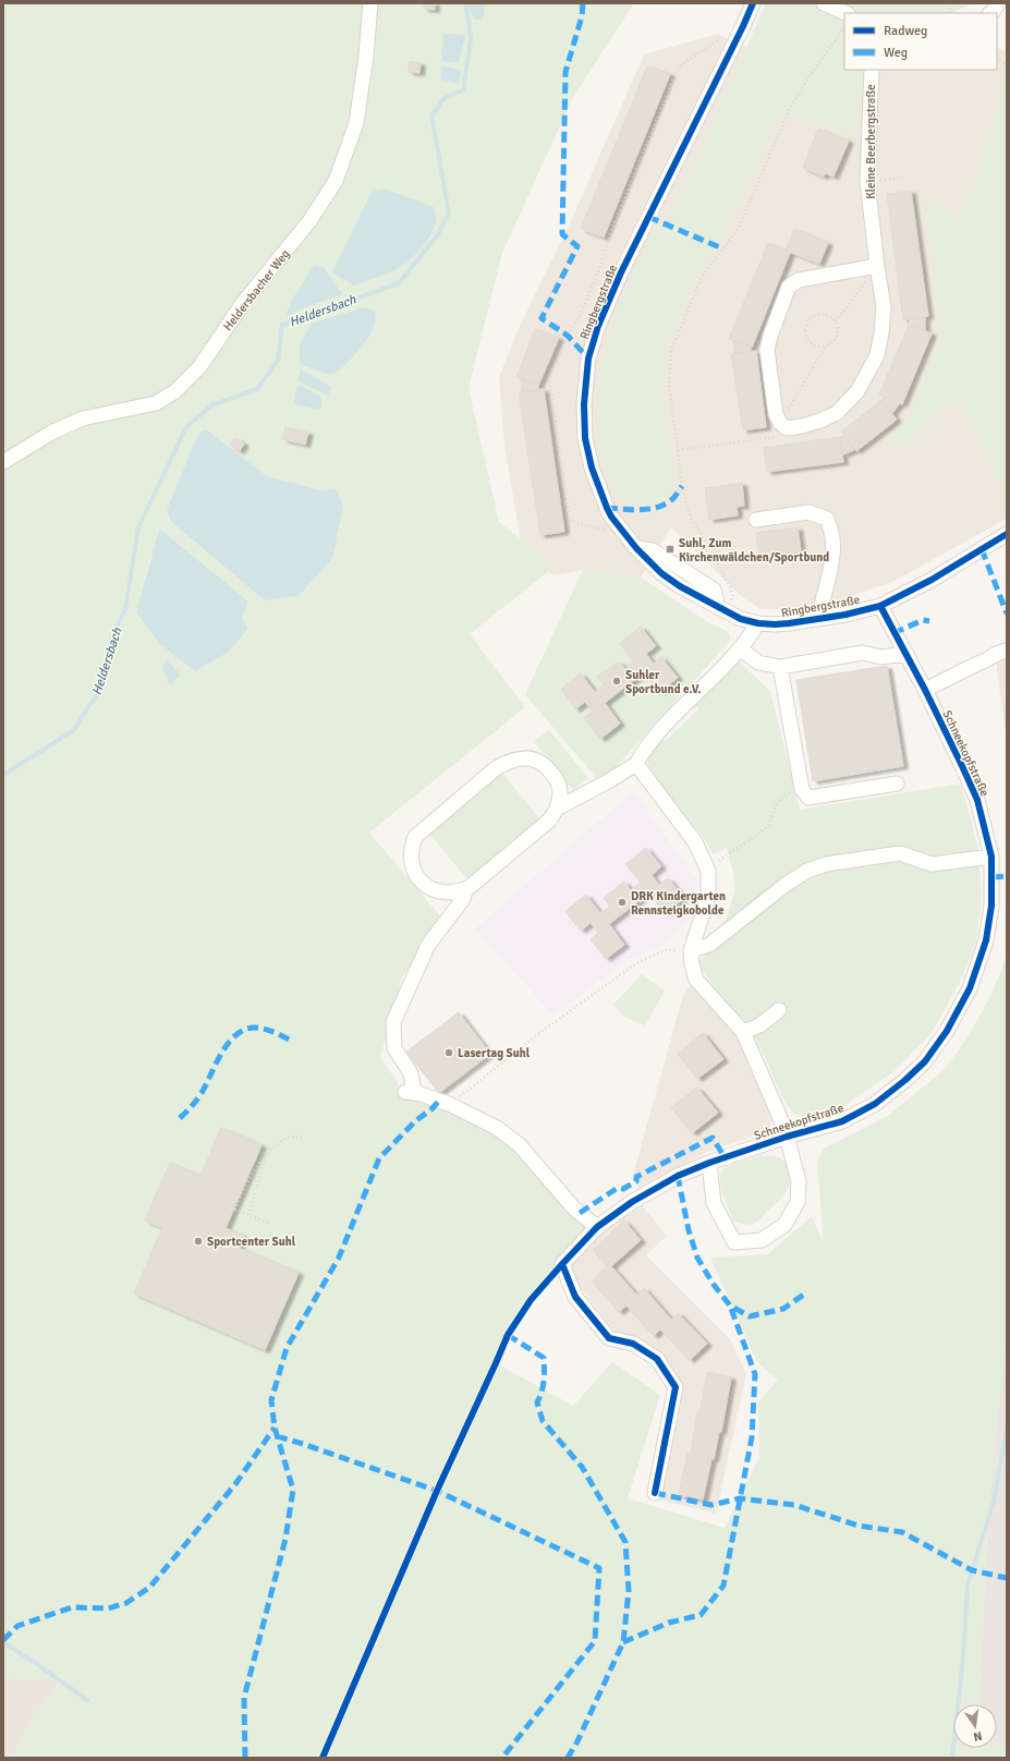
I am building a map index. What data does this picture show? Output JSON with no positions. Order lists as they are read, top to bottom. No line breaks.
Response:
{"streets":{"street":["Kleine Beerbergstraße","Heldersbacher Weg","Ringbergstraße","Schneekopfstraße"]},"crossings":[["Ringbergstraße","Schneekopfstraße"]],"water":["Heldersbach"],"places":{"transit":["Suhl, Zum Kirchenwäldchen/Sportbund"],"other":["Suhler Sportbund e.V.","DRK Kindergarten Rennsteigkobolde","Lasertag Suhl","Sportcenter Suhl"]},"legend":["Radweg","Weg"],"north":"bottom"}
